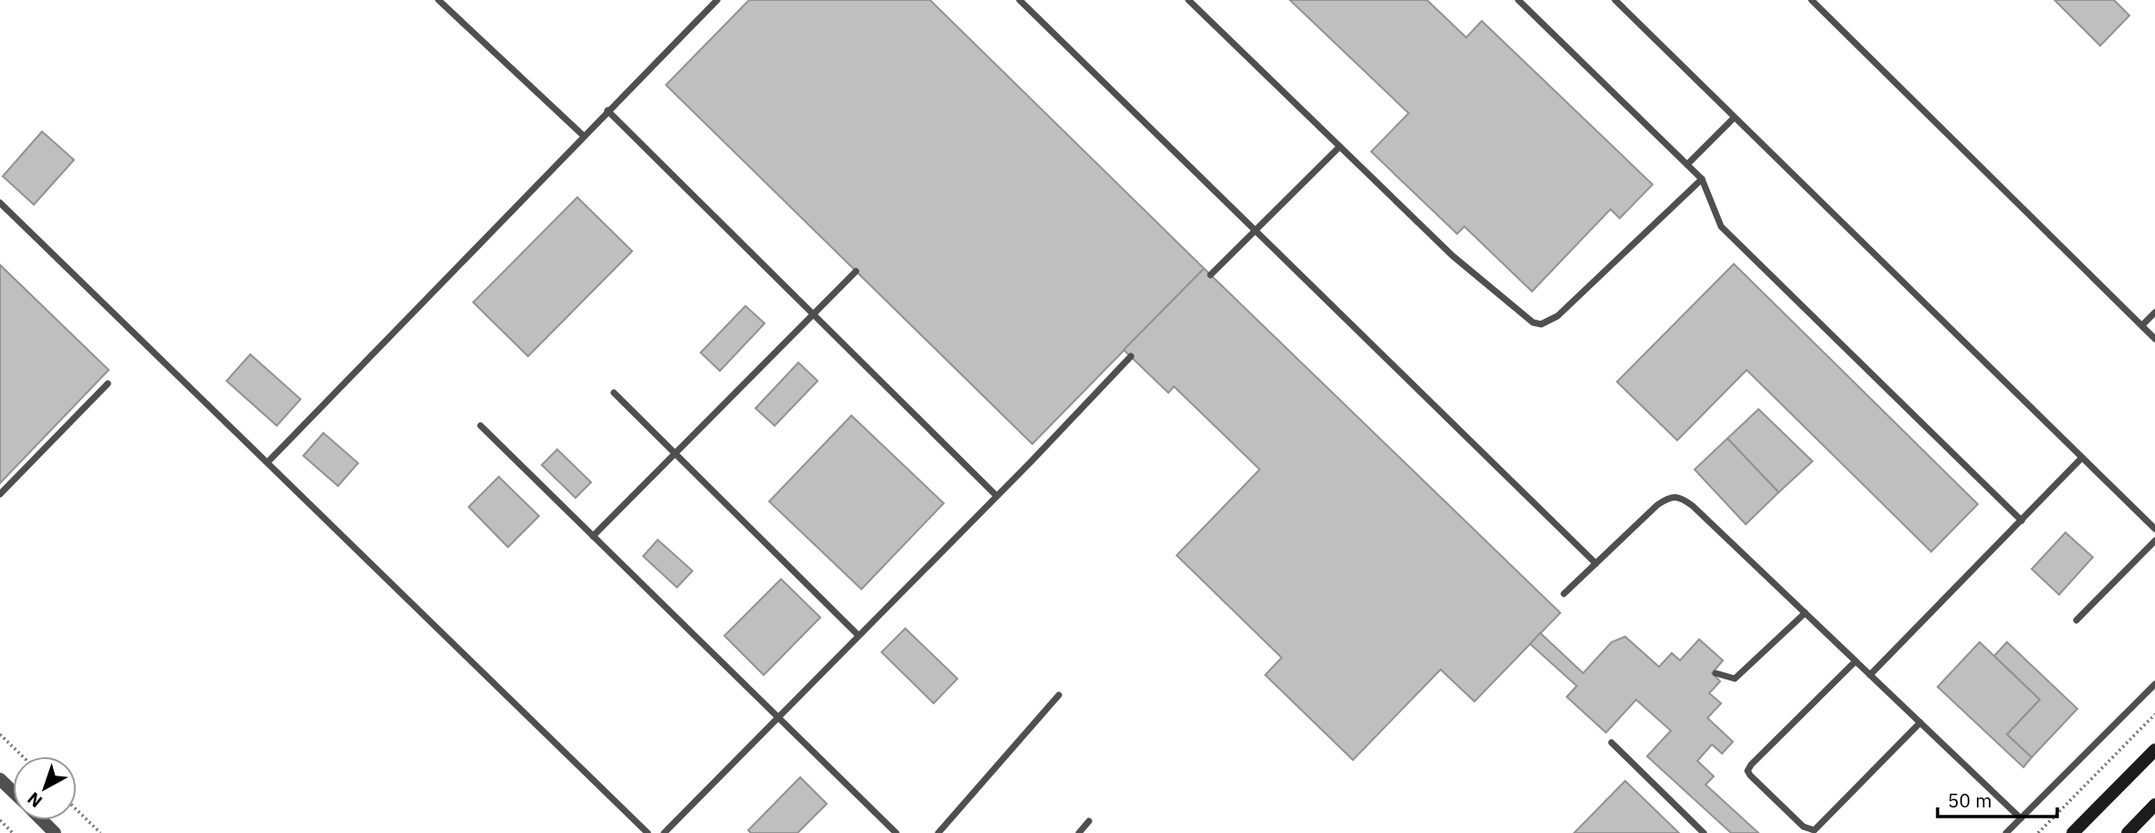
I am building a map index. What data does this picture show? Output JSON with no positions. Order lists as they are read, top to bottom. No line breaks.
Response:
{"scale_bar":"50 m","north":"bottom left"}
